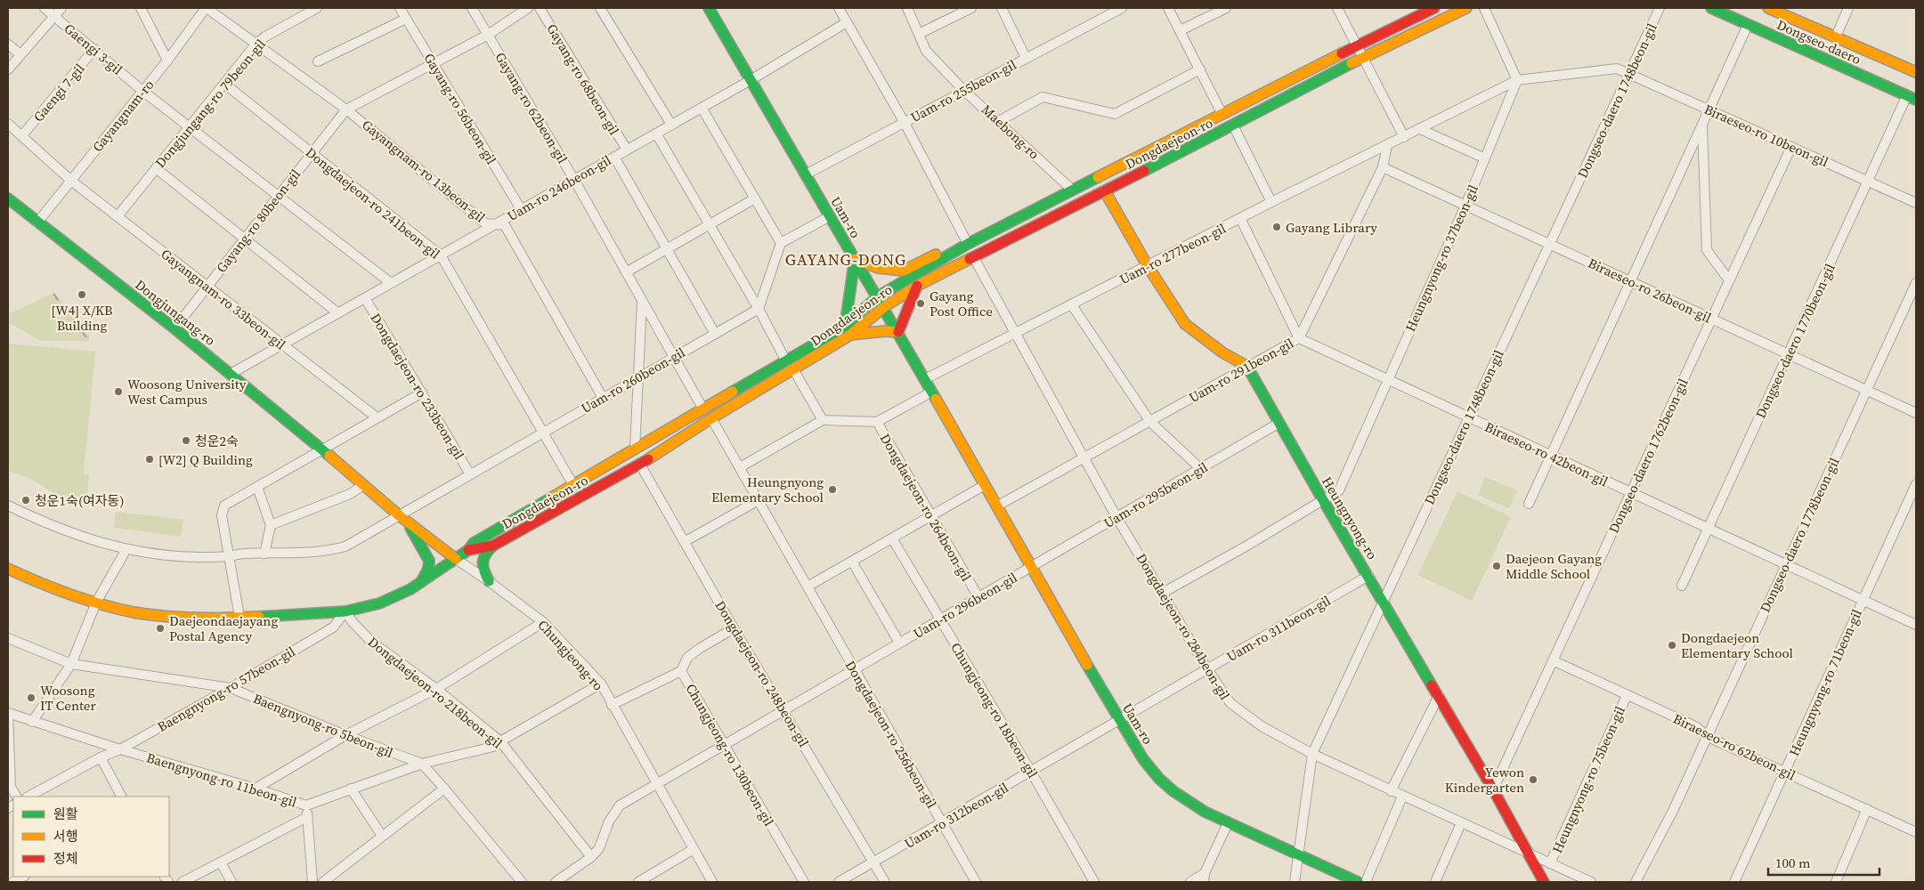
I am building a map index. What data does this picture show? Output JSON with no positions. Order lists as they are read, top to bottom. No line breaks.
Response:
{"streets":{"main road":["Dongseo-daero","Dongdaejeon-ro","Uam-ro","Dongjungang-ro","Heungnyong-ro"],"street":["Gaengi 3-gil","Gayang-ro 68beon-gil","Uam-ro 255beon-gil","Gaengi 7-gil","Dongseo-daero 1748beon-gil","Dongjungang-ro 79beon-gil","Gayang-ro 62beon-gil","Gayang-ro 56beon-gil","Gayangnam-ro","Maebong-ro","Biraeseo-ro 10beon-gil","Gayangnam-ro 13beon-gil","Uam-ro 246beon-gil","Dongdaejeon-ro 241beon-gil","Gayang-ro 80beon-gil","Uam-ro 277beon-gil","Heungnyong-ro 37beon-gil","Biraeseo-ro 26beon-gil","Gayangnam-ro 33beon-gil","Dongseo-daero 1770beon-gil","Uam-ro 291beon-gil","Uam-ro 260beon-gil","Dongdaejeon-ro 233beon-gil","Biraeseo-ro 42beon-gil","Dongseo-daero 1762beon-gil","Uam-ro 295beon-gil","Dongdaejeon-ro 264beon-gil","Dongseo-daero 1778beon-gil","Uam-ro 296beon-gil","Dongdaejeon-ro 284beon-gil","Uam-ro 311beon-gil","Chungjeong-ro","Dongdaejeon-ro 248beon-gil","Heungnyong-ro 71beon-gil","Baengnyong-ro 57beon-gil","Dongdaejeon-ro 218beon-gil","Chungjeong-ro 18beon-gil","Baengnyong-ro 5beon-gil","Dongdaejeon-ro 256beon-gil","Biraeseo-ro 62beon-gil","Chungjeong-ro 130beon-gil","Baengnyong-ro 11beon-gil","Heungnyong-ro 75beon-gil","Uam-ro 312beon-gil"]},"crossings":[["Dongseo-daero","Dongseo-daero 1770beon-gil"],["Gaengi 3-gil","Gaengi 7-gil"],["Gaengi 3-gil","Dongjungang-ro 79beon-gil"],["Gaengi 3-gil","Gayangnam-ro"],["Gaengi 3-gil","Uam-ro 246beon-gil"],["Gaengi 3-gil","Gayang-ro 80beon-gil"],["Gayang-ro 68beon-gil","Uam-ro 246beon-gil"],["Gayang-ro 68beon-gil","Uam-ro 260beon-gil"],["Uam-ro 255beon-gil","Maebong-ro"],["Uam-ro 255beon-gil","Uam-ro"],["Gaengi 7-gil","Gayangnam-ro 33beon-gil"],["Dongseo-daero 1748beon-gil","Biraeseo-ro 10beon-gil"],["Dongseo-daero 1748beon-gil","Uam-ro"],["Dongseo-daero 1748beon-gil","Biraeseo-ro 26beon-gil"],["Dongseo-daero 1748beon-gil","Biraeseo-ro 42beon-gil"],["Dongseo-daero 1748beon-gil","Heungnyong-ro"],["Dongseo-daero 1748beon-gil","Dongdaejeon-ro 284beon-gil"],["Dongjungang-ro 79beon-gil","Gayangnam-ro 13beon-gil"],["Dongjungang-ro 79beon-gil","Dongdaejeon-ro 241beon-gil"],["Dongjungang-ro 79beon-gil","Gayangnam-ro 33beon-gil"],["Gayang-ro 62beon-gil","Dongdaejeon-ro"],["Gayang-ro 62beon-gil","Uam-ro 246beon-gil"],["Gayang-ro 62beon-gil","Gayang-ro 80beon-gil"],["Gayang-ro 62beon-gil","Uam-ro 260beon-gil"],["Gayang-ro 56beon-gil","Uam-ro 246beon-gil"],["Gayang-ro 56beon-gil","Gayang-ro 80beon-gil"],["Gayangnam-ro","Gayangnam-ro 13beon-gil"],["Gayangnam-ro","Gayangnam-ro 33beon-gil"],["Gayangnam-ro","Dongjungang-ro"],["Maebong-ro","Dongdaejeon-ro"],["Biraeseo-ro 10beon-gil","Uam-ro 277beon-gil"],["Biraeseo-ro 10beon-gil","Dongseo-daero 1770beon-gil"],["Biraeseo-ro 10beon-gil","Dongseo-daero 1762beon-gil"],["Dongdaejeon-ro","Dongdaejeon-ro 241beon-gil"],["Dongdaejeon-ro","Uam-ro"],["Dongdaejeon-ro","Uam-ro 277beon-gil"],["Dongdaejeon-ro","Dongjungang-ro"],["Dongdaejeon-ro","Dongdaejeon-ro 284beon-gil"],["Dongdaejeon-ro","Chungjeong-ro"],["Dongdaejeon-ro","Dongdaejeon-ro 248beon-gil"],["Dongdaejeon-ro","Baengnyong-ro 57beon-gil"],["Dongdaejeon-ro","Dongdaejeon-ro 218beon-gil"],["Dongdaejeon-ro","Dongdaejeon-ro 256beon-gil"],["Gayangnam-ro 13beon-gil","Uam-ro 246beon-gil"],["Gayangnam-ro 13beon-gil","Gayang-ro 80beon-gil"],["Gayangnam-ro 13beon-gil","Uam-ro 260beon-gil"],["Uam-ro 246beon-gil","Dongdaejeon-ro 241beon-gil"],["Uam-ro 246beon-gil","Uam-ro"],["Uam-ro 246beon-gil","Gayangnam-ro 33beon-gil"],["Uam-ro 246beon-gil","Dongjungang-ro"],["Uam-ro 246beon-gil","Dongdaejeon-ro 233beon-gil"],["Dongdaejeon-ro 241beon-gil","Gayang-ro 80beon-gil"],["Dongdaejeon-ro 241beon-gil","Uam-ro 260beon-gil"],["Uam-ro","Uam-ro 277beon-gil"],["Uam-ro","Uam-ro 291beon-gil"],["Uam-ro","Uam-ro 295beon-gil"],["Uam-ro","Uam-ro 296beon-gil"],["Uam-ro","Uam-ro 311beon-gil"],["Uam-ro","Uam-ro 312beon-gil"],["Gayang-ro 80beon-gil","Gayangnam-ro 33beon-gil"],["Gayang-ro 80beon-gil","Dongjungang-ro"],["Uam-ro 277beon-gil","Heungnyong-ro 37beon-gil"],["Uam-ro 277beon-gil","Uam-ro 291beon-gil"],["Uam-ro 277beon-gil","Dongdaejeon-ro 284beon-gil"],["Heungnyong-ro 37beon-gil","Biraeseo-ro 26beon-gil"],["Heungnyong-ro 37beon-gil","Biraeseo-ro 42beon-gil"],["Heungnyong-ro 37beon-gil","Heungnyong-ro"],["Heungnyong-ro 37beon-gil","Dongdaejeon-ro 284beon-gil"],["Biraeseo-ro 26beon-gil","Dongseo-daero 1770beon-gil"],["Biraeseo-ro 26beon-gil","Uam-ro 291beon-gil"],["Biraeseo-ro 26beon-gil","Dongseo-daero 1762beon-gil"],["Biraeseo-ro 26beon-gil","Dongseo-daero 1778beon-gil"],["Dongjungang-ro","Uam-ro 260beon-gil"],["Dongjungang-ro","Chungjeong-ro"],["Dongseo-daero 1770beon-gil","Biraeseo-ro 42beon-gil"],["Uam-ro 291beon-gil","Biraeseo-ro 42beon-gil"],["Uam-ro 291beon-gil","Heungnyong-ro"],["Uam-ro 291beon-gil","Dongdaejeon-ro 284beon-gil"],["Uam-ro 260beon-gil","Dongdaejeon-ro 233beon-gil"],["Biraeseo-ro 42beon-gil","Dongseo-daero 1762beon-gil"],["Biraeseo-ro 42beon-gil","Dongseo-daero 1778beon-gil"],["Biraeseo-ro 42beon-gil","Heungnyong-ro 71beon-gil"],["Dongseo-daero 1762beon-gil","Heungnyong-ro"],["Dongseo-daero 1762beon-gil","Biraeseo-ro 62beon-gil"],["Uam-ro 295beon-gil","Heungnyong-ro"],["Uam-ro 295beon-gil","Uam-ro 296beon-gil"],["Uam-ro 295beon-gil","Dongdaejeon-ro 284beon-gil"],["Dongdaejeon-ro 264beon-gil","Uam-ro 296beon-gil"],["Heungnyong-ro","Dongdaejeon-ro 284beon-gil"],["Heungnyong-ro","Uam-ro 311beon-gil"],["Dongseo-daero 1778beon-gil","Biraeseo-ro 62beon-gil"],["Uam-ro 296beon-gil","Chungjeong-ro"],["Uam-ro 296beon-gil","Dongdaejeon-ro 248beon-gil"],["Uam-ro 296beon-gil","Chungjeong-ro 18beon-gil"],["Uam-ro 296beon-gil","Dongdaejeon-ro 256beon-gil"],["Uam-ro 296beon-gil","Chungjeong-ro 130beon-gil"],["Dongdaejeon-ro 284beon-gil","Uam-ro 311beon-gil"],["Uam-ro 311beon-gil","Uam-ro 312beon-gil"],["Chungjeong-ro","Chungjeong-ro 130beon-gil"],["Chungjeong-ro","Baengnyong-ro 11beon-gil"],["Dongdaejeon-ro 248beon-gil","Uam-ro 312beon-gil"],["Heungnyong-ro 71beon-gil","Biraeseo-ro 62beon-gil"],["Baengnyong-ro 57beon-gil","Dongdaejeon-ro 218beon-gil"],["Baengnyong-ro 57beon-gil","Baengnyong-ro 5beon-gil"],["Baengnyong-ro 57beon-gil","Baengnyong-ro 11beon-gil"],["Dongdaejeon-ro 218beon-gil","Baengnyong-ro 11beon-gil"],["Chungjeong-ro 18beon-gil","Uam-ro 312beon-gil"],["Baengnyong-ro 5beon-gil","Baengnyong-ro 11beon-gil"],["Dongdaejeon-ro 256beon-gil","Uam-ro 312beon-gil"],["Biraeseo-ro 62beon-gil","Heungnyong-ro 75beon-gil"]],"districts":["GAYANG-DONG"],"places":["Gayang Library","[W4] X/KB Building","Gayang Post Office","Woosong University West Campus","청운2숙","[W2] Q Building","Heungnyong Elementary School","청운1숙(여자동)","Daejeon Gayang Middle School","Daejeondaejayang Postal Agency","Dongdaejeon Elementary School","Woosong IT Center","Yewon Kindergarten"],"legend":["원활","서행","정체"],"scale_bar":"100 m"}
